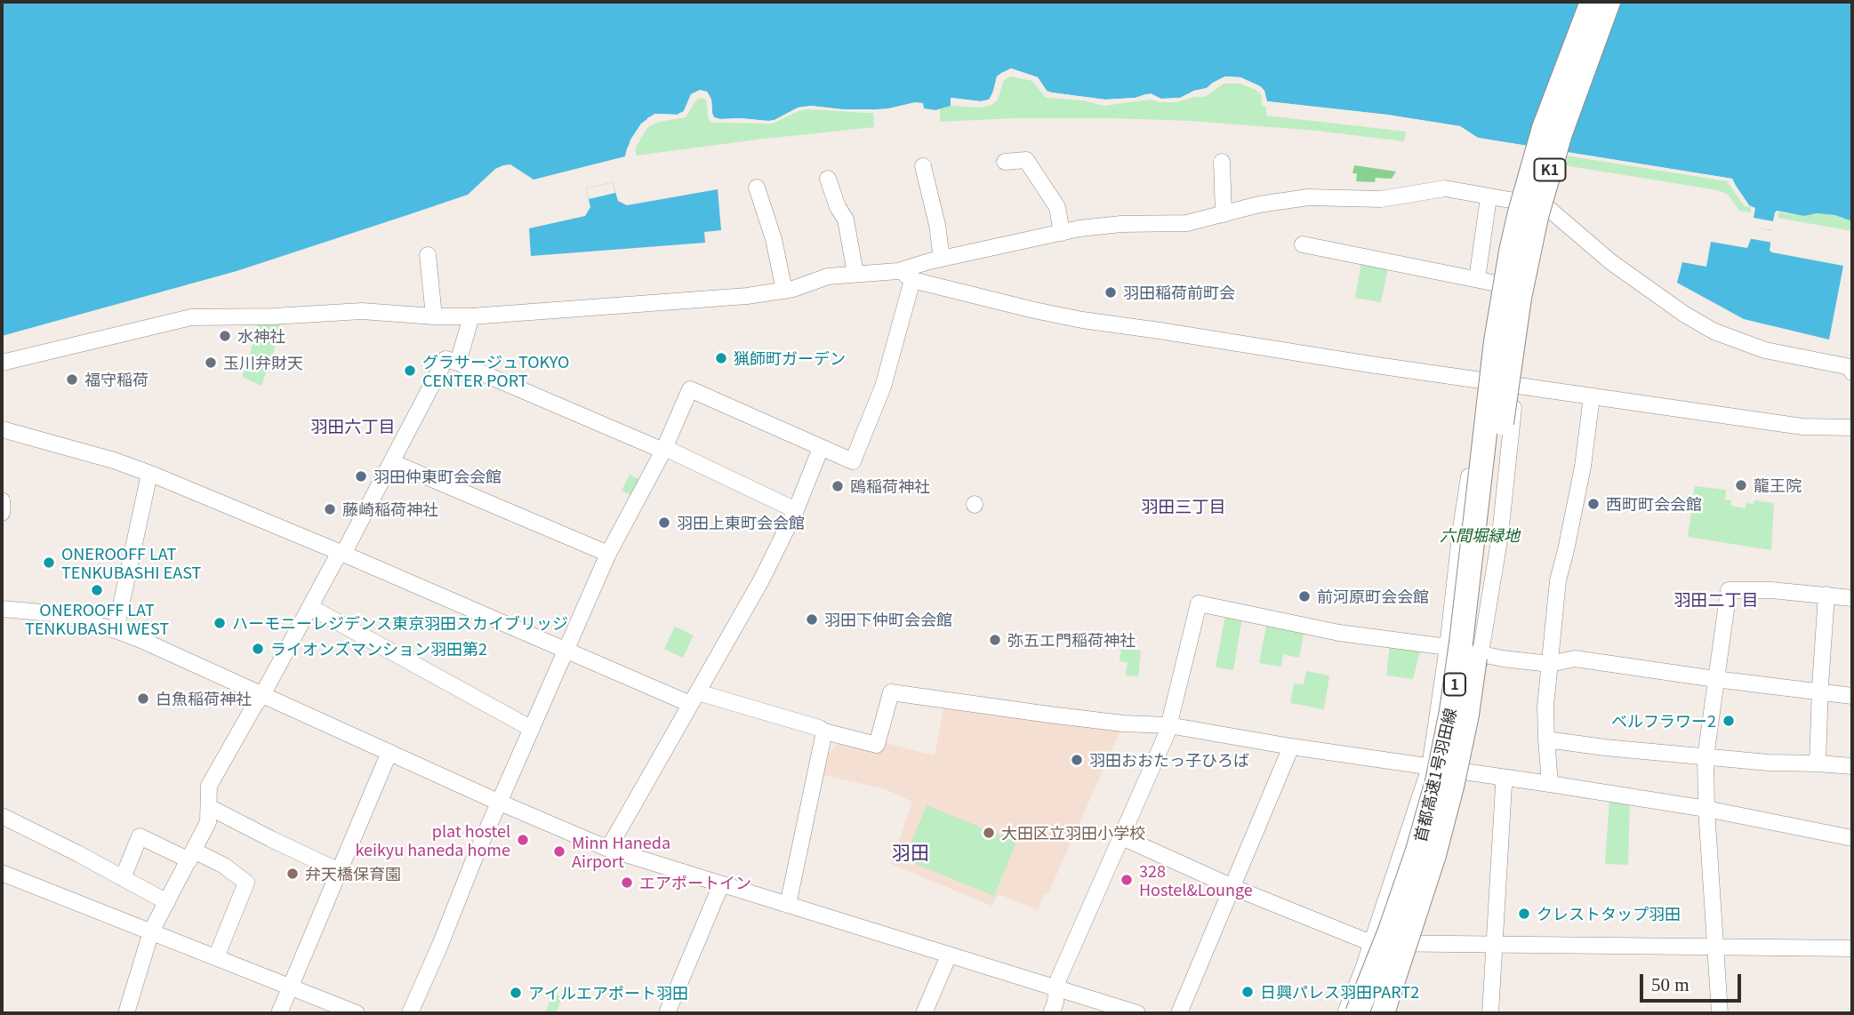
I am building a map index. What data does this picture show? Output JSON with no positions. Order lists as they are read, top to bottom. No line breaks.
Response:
{"streets":{"highway":["K1","1","首都高速1号羽田線"]},"crossings":[["K1","首都高速1号羽田線"]],"districts":["羽田六丁目","羽田三丁目","羽田二丁目","羽田"],"parks":["六間堀緑地"],"places":["羽田稲荷前町会","水神社","猟師町ガーデン","玉川弁財天","グラサージュTOKYO CENTER PORT","福守稲荷","羽田仲東町会会館","龍王院","鴎稲荷神社","西町町会会館","藤崎稲荷神社","羽田上東町会会館","ONEROOFF LAT TENKUBASHI EAST","ONEROOFF LAT TENKUBASHI WEST","前河原町会会館","羽田下仲町会会館","ハーモニーレジデンス東京羽田スカイブリッジ","弥五エ門稲荷神社","ライオンズマンション羽田第2","白魚稲荷神社","ベルフラワー2","羽田おおたっ子ひろば","大田区立羽田小学校","plat hostel keikyu haneda home","Minn Haneda Airport","弁天橋保育園","328 Hostel&Lounge","エアポートイン","クレストタップ羽田","日興パレス羽田PART2","アイルエアポート羽田"],"scale_bar":"50 m"}
